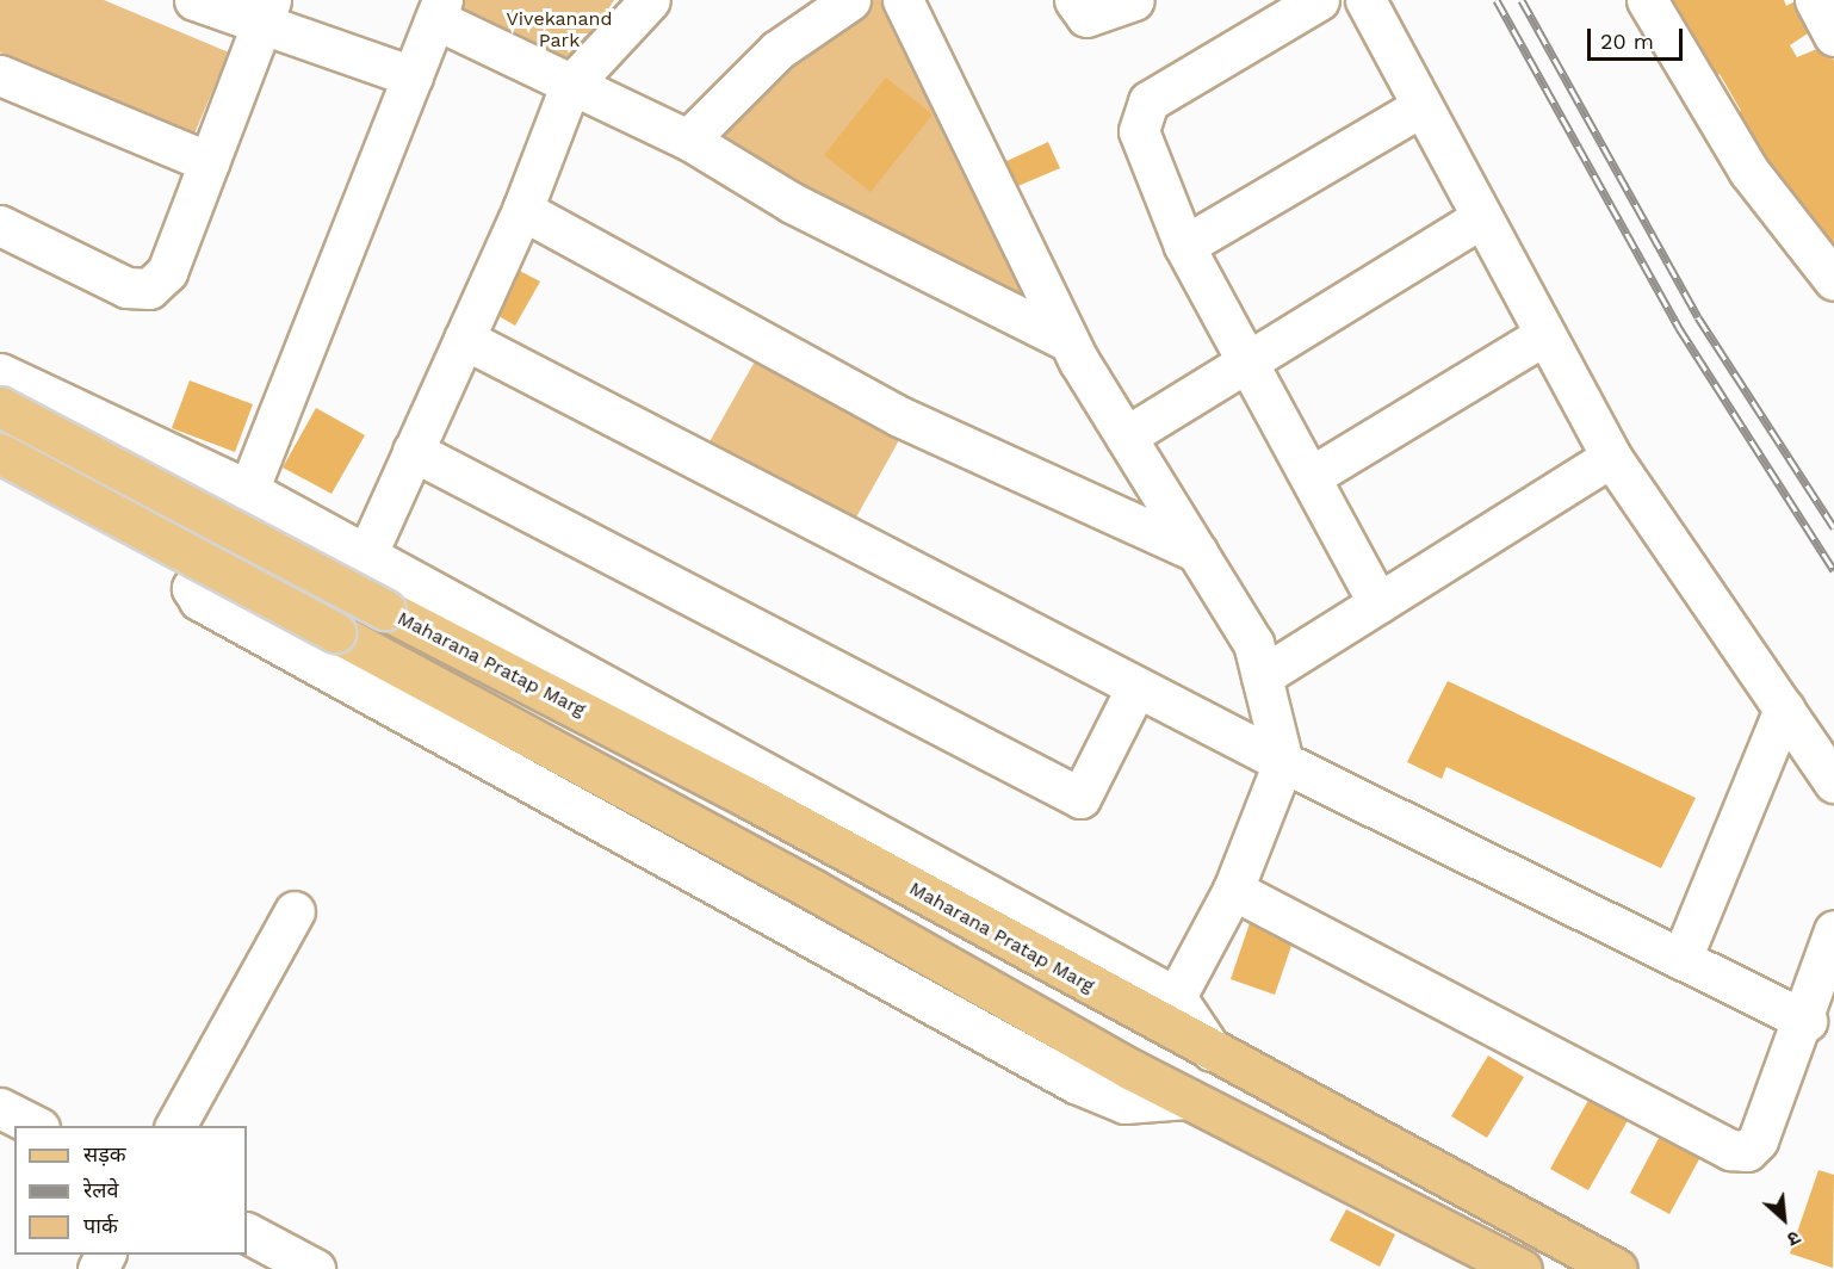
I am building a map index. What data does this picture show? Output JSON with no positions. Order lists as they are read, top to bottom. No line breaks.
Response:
{"streets":{"main road":["Maharana Pratap Marg"]},"parks":["Vivekanand Park"],"legend":["सड़क","रेलवे","पार्क"],"scale_bar":"20 m","north":"bottom right"}
